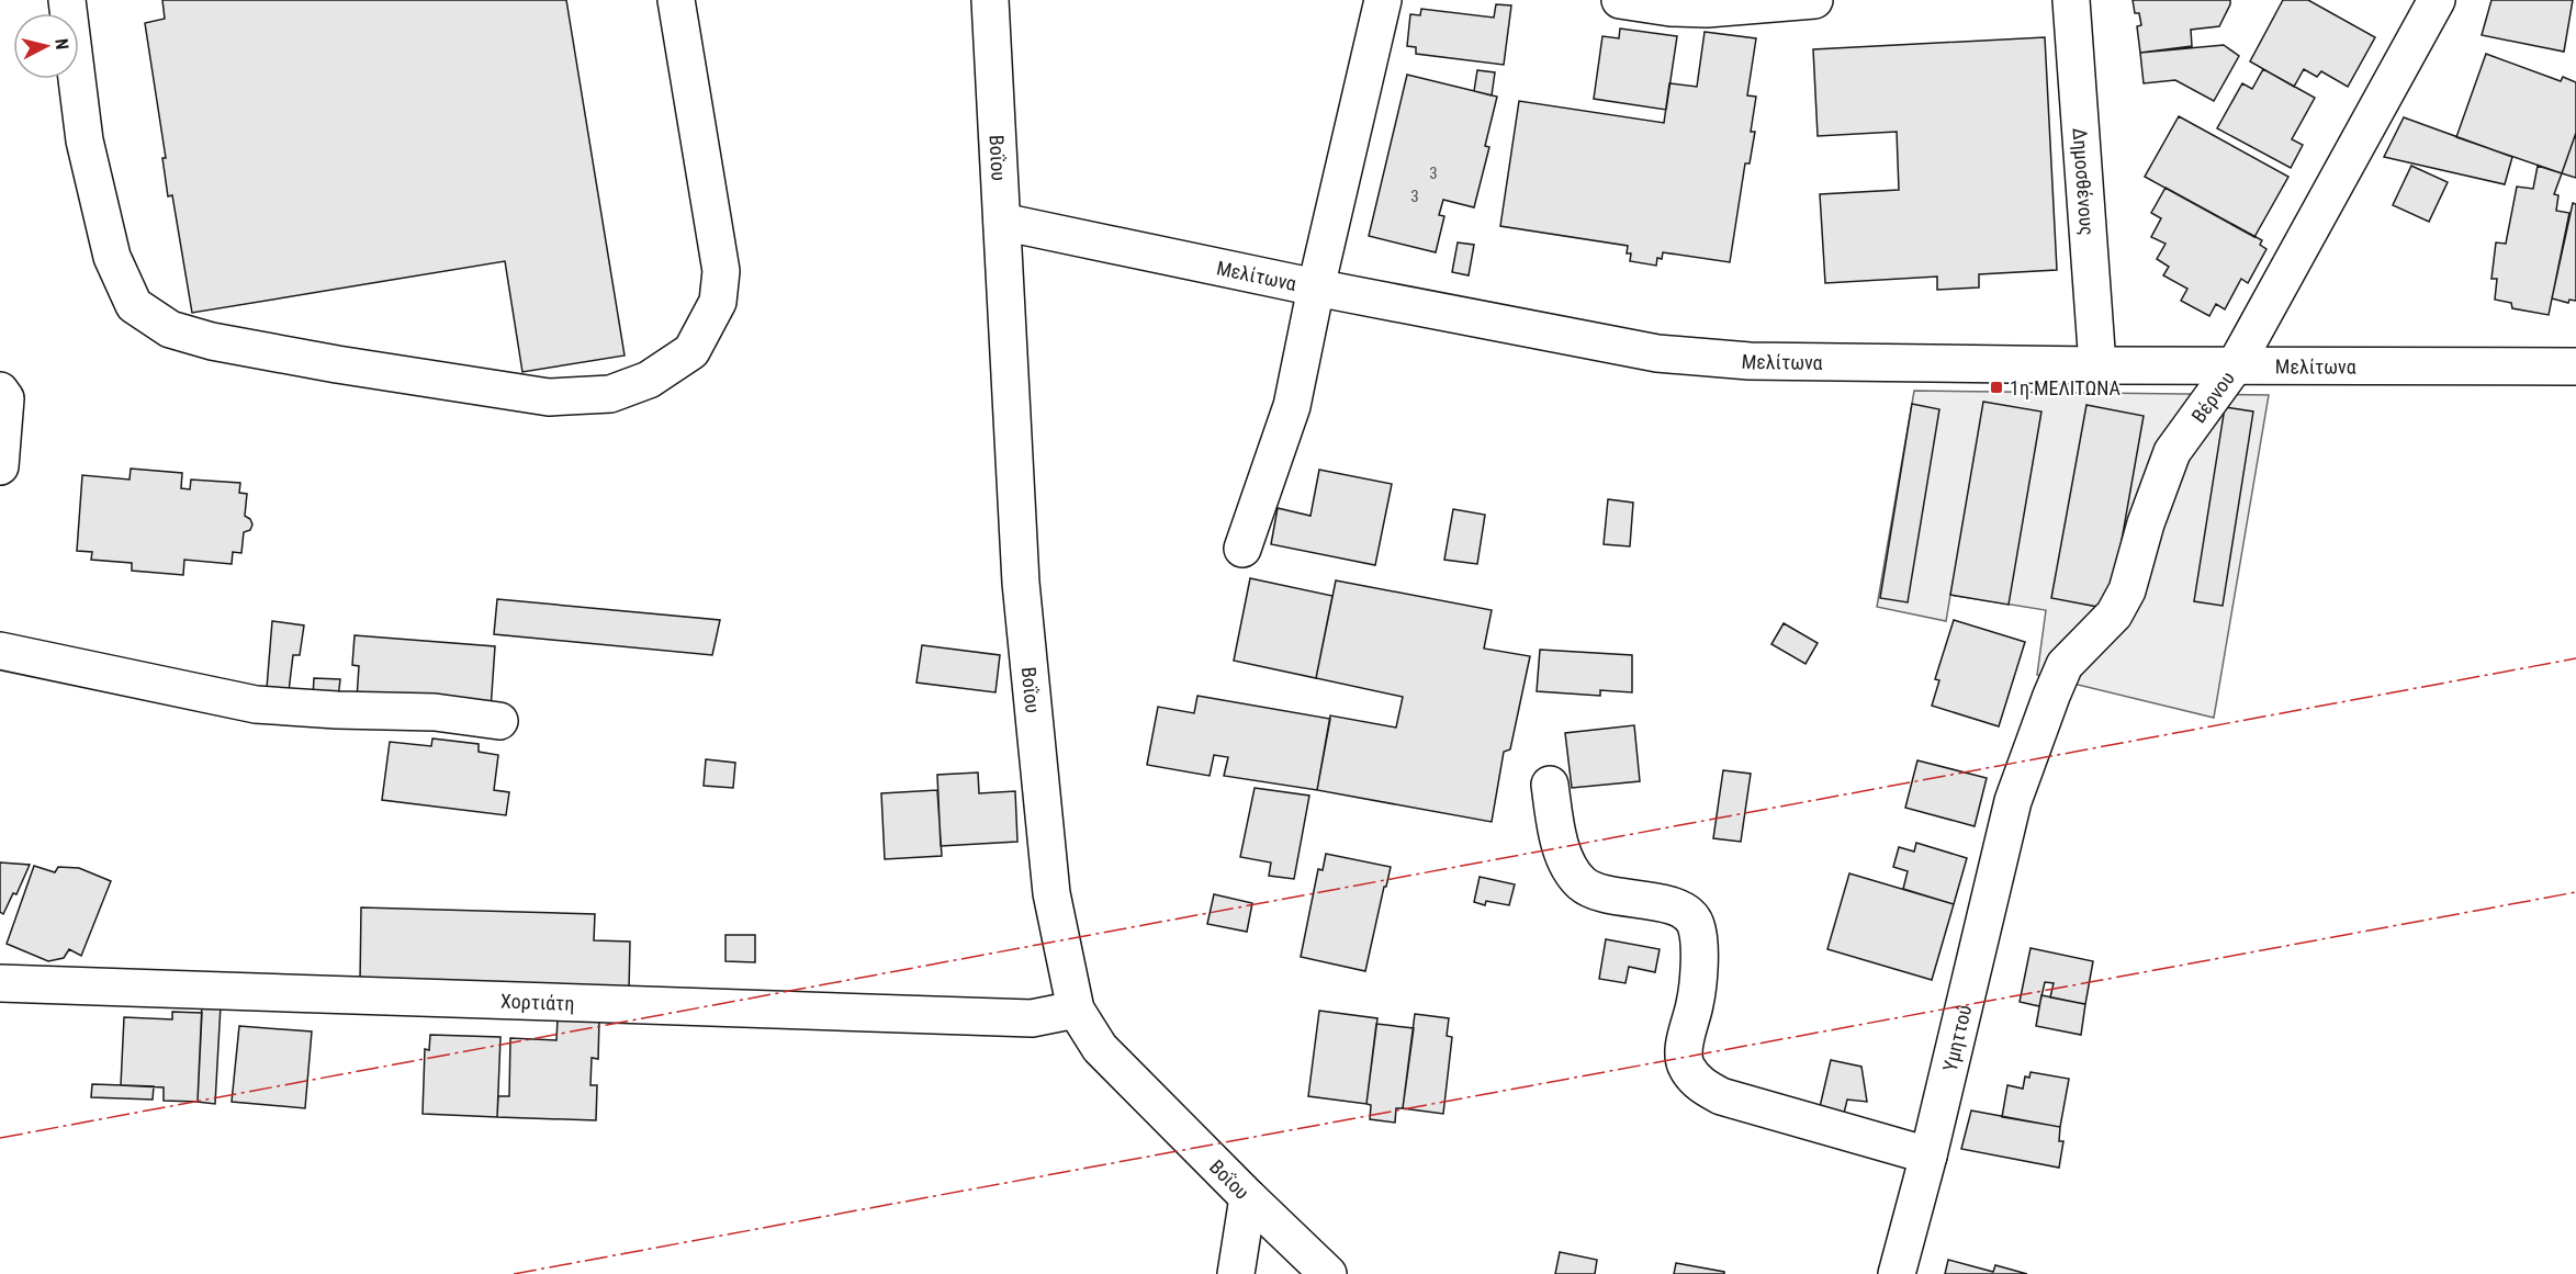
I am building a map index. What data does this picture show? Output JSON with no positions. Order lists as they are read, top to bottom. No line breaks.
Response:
{"streets":{"street":["Βοΐου","Δημοσθένους","Μελίτωνα","Βέρνου","Χορτιάτη","Υμηττού"]},"crossings":[["Βοΐου","Μελίτωνα"],["Βοΐου","Χορτιάτη"],["Δημοσθένους","Μελίτωνα"],["Μελίτωνα","Βέρνου"],["Βέρνου","Υμηττού"]],"places":{"transit":["1η ΜΕΛΙΤΩΝΑ"]},"house_numbers":["3","3"],"north":"right"}
